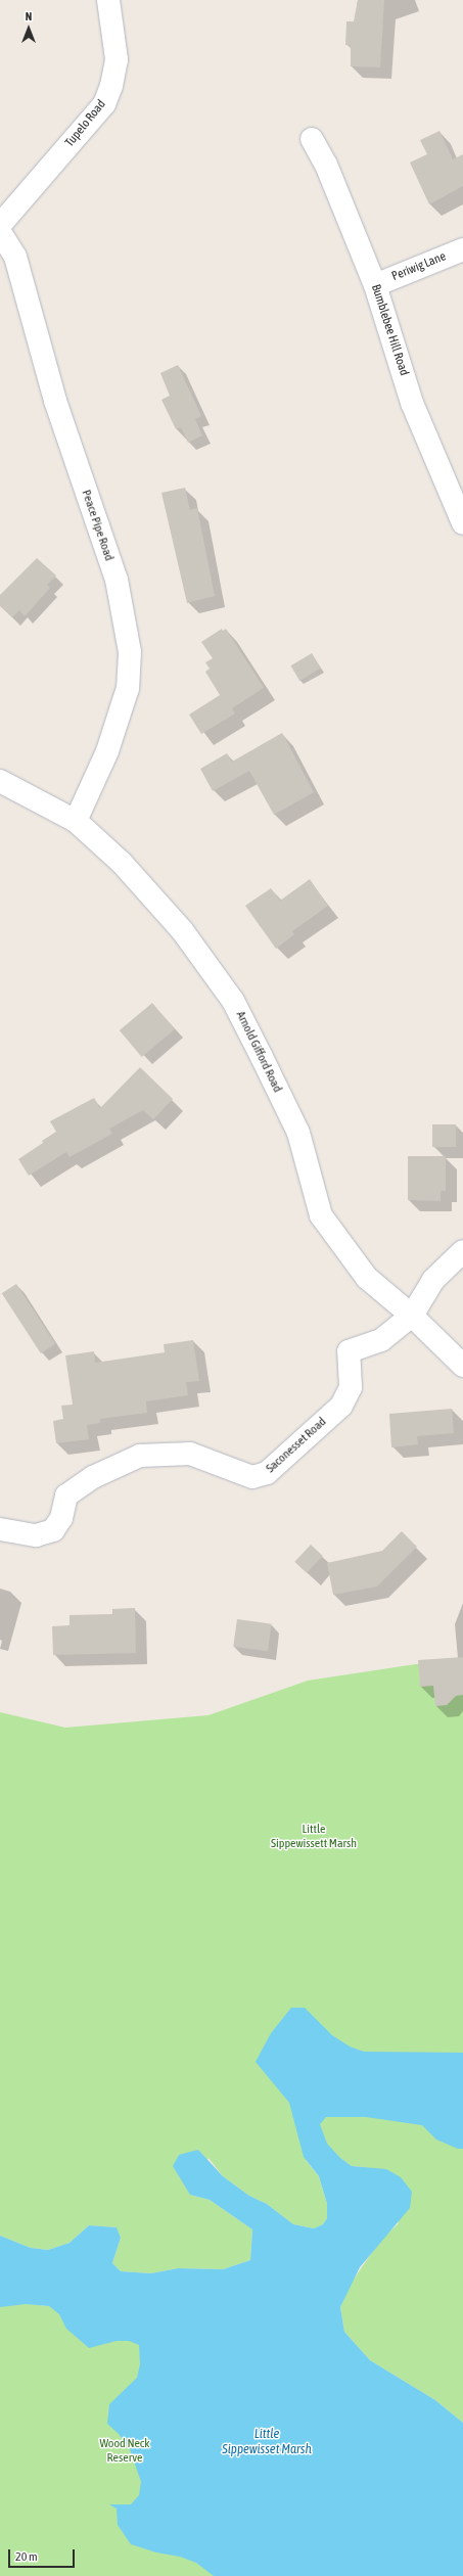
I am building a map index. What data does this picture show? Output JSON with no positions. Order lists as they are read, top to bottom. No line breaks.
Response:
{"streets":{"street":["Tupelo Road","Periwig Lane","Bumblebee Hill Road","Peace Pipe Road","Arnold Gifford Road","Saconesset Road"]},"crossings":[["Periwig Lane","Bumblebee Hill Road"],["Peace Pipe Road","Arnold Gifford Road"],["Arnold Gifford Road","Saconesset Road"]],"water":["Little Sippewisset Marsh"],"parks":["Little Sippewissett Marsh","Wood Neck Reserve"],"scale_bar":"20 m","north":"top"}
